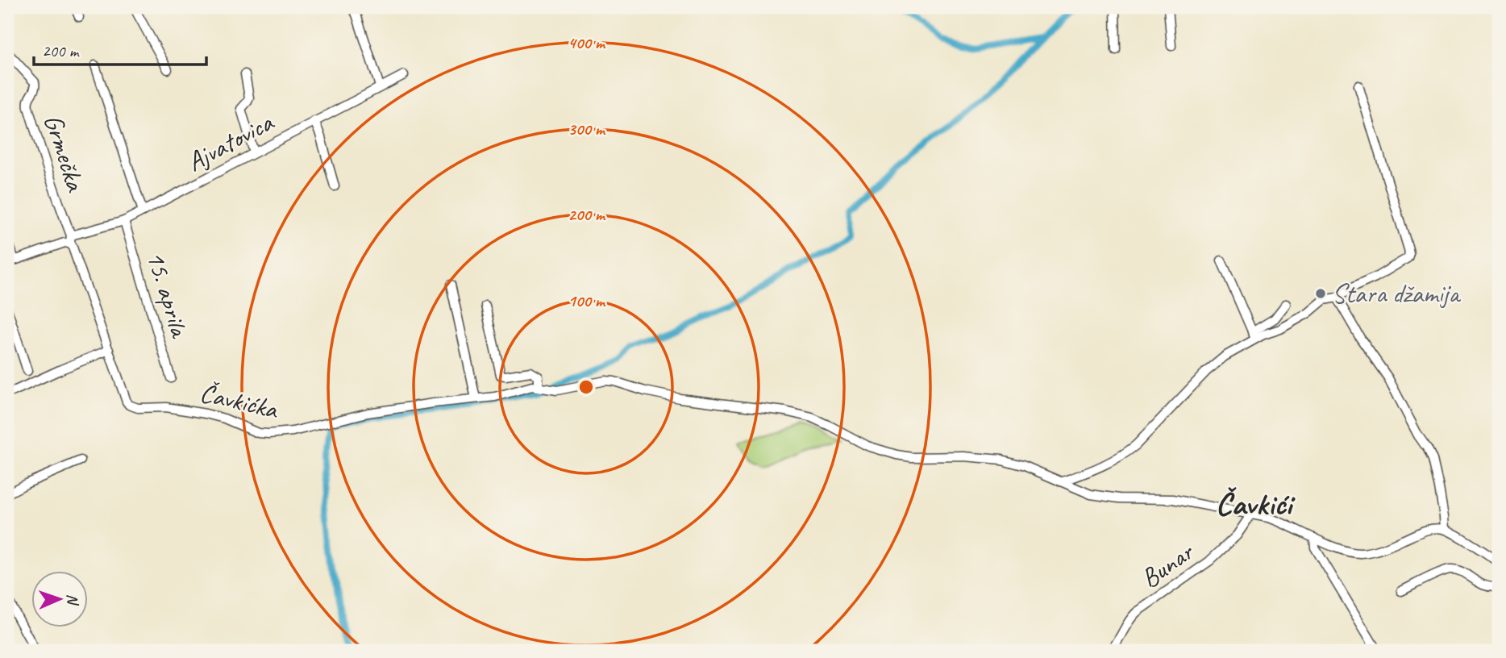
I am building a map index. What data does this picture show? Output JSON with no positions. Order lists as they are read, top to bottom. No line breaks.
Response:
{"streets":{"street":["Ajvatovica","Grmečka","15. aprila","Čavkićka","Bunar"]},"crossings":[["Ajvatovica","Grmečka"],["Ajvatovica","15. aprila"],["Ajvatovica","Čavkićka"],["Grmečka","Čavkićka"],["Čavkićka","Bunar"]],"districts":["Čavkići"],"places":["Stara džamija"],"scale_bar":"200 m","north":"right","rings":["400 m","300 m","200 m","100 m"]}
